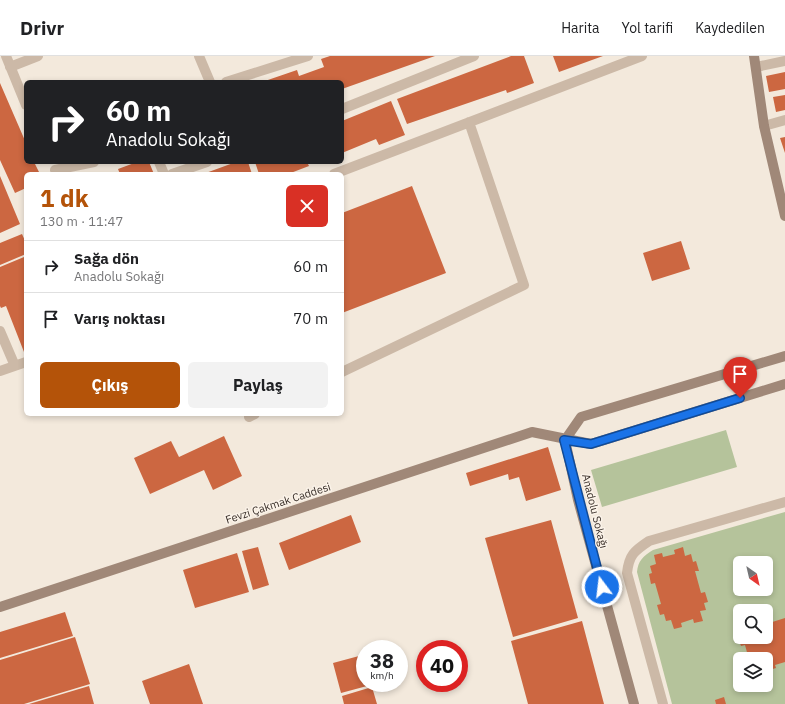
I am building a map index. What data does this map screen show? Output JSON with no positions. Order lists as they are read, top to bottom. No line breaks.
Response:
{"streets":{"street":["Fevzi Çakmak Caddesi","Anadolu Sokağı"]},"crossings":[["Fevzi Çakmak Caddesi","Anadolu Sokağı"]],"north":"bottom right","page":{"header":"Drivr","nav":["Harita","Yol tarifi","Kaydedilen"],"turn":["60 m","Anadolu Sokağı"],"heading":["1 dk","130 m · 11:47"],"list":[{"name":"Sağa dön","note":"Anadolu Sokağı","value":"60 m"},{"name":"Varış noktası","value":"70 m"}],"buttons":["Çıkış","Paylaş"],"speed":"38 km/h","limit":"40"}}
